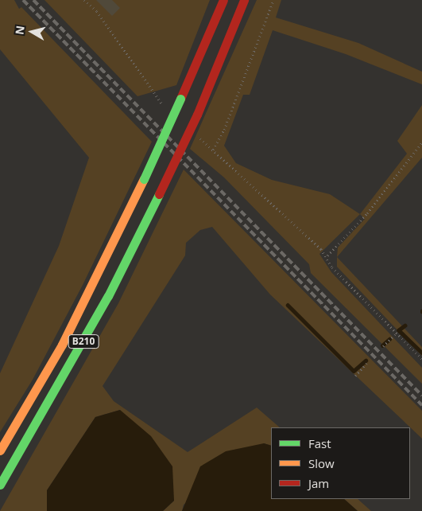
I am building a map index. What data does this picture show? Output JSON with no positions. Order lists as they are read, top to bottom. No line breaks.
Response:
{"streets":{"main road":["B210"]},"legend":["Fast","Slow","Jam"],"north":"left"}
